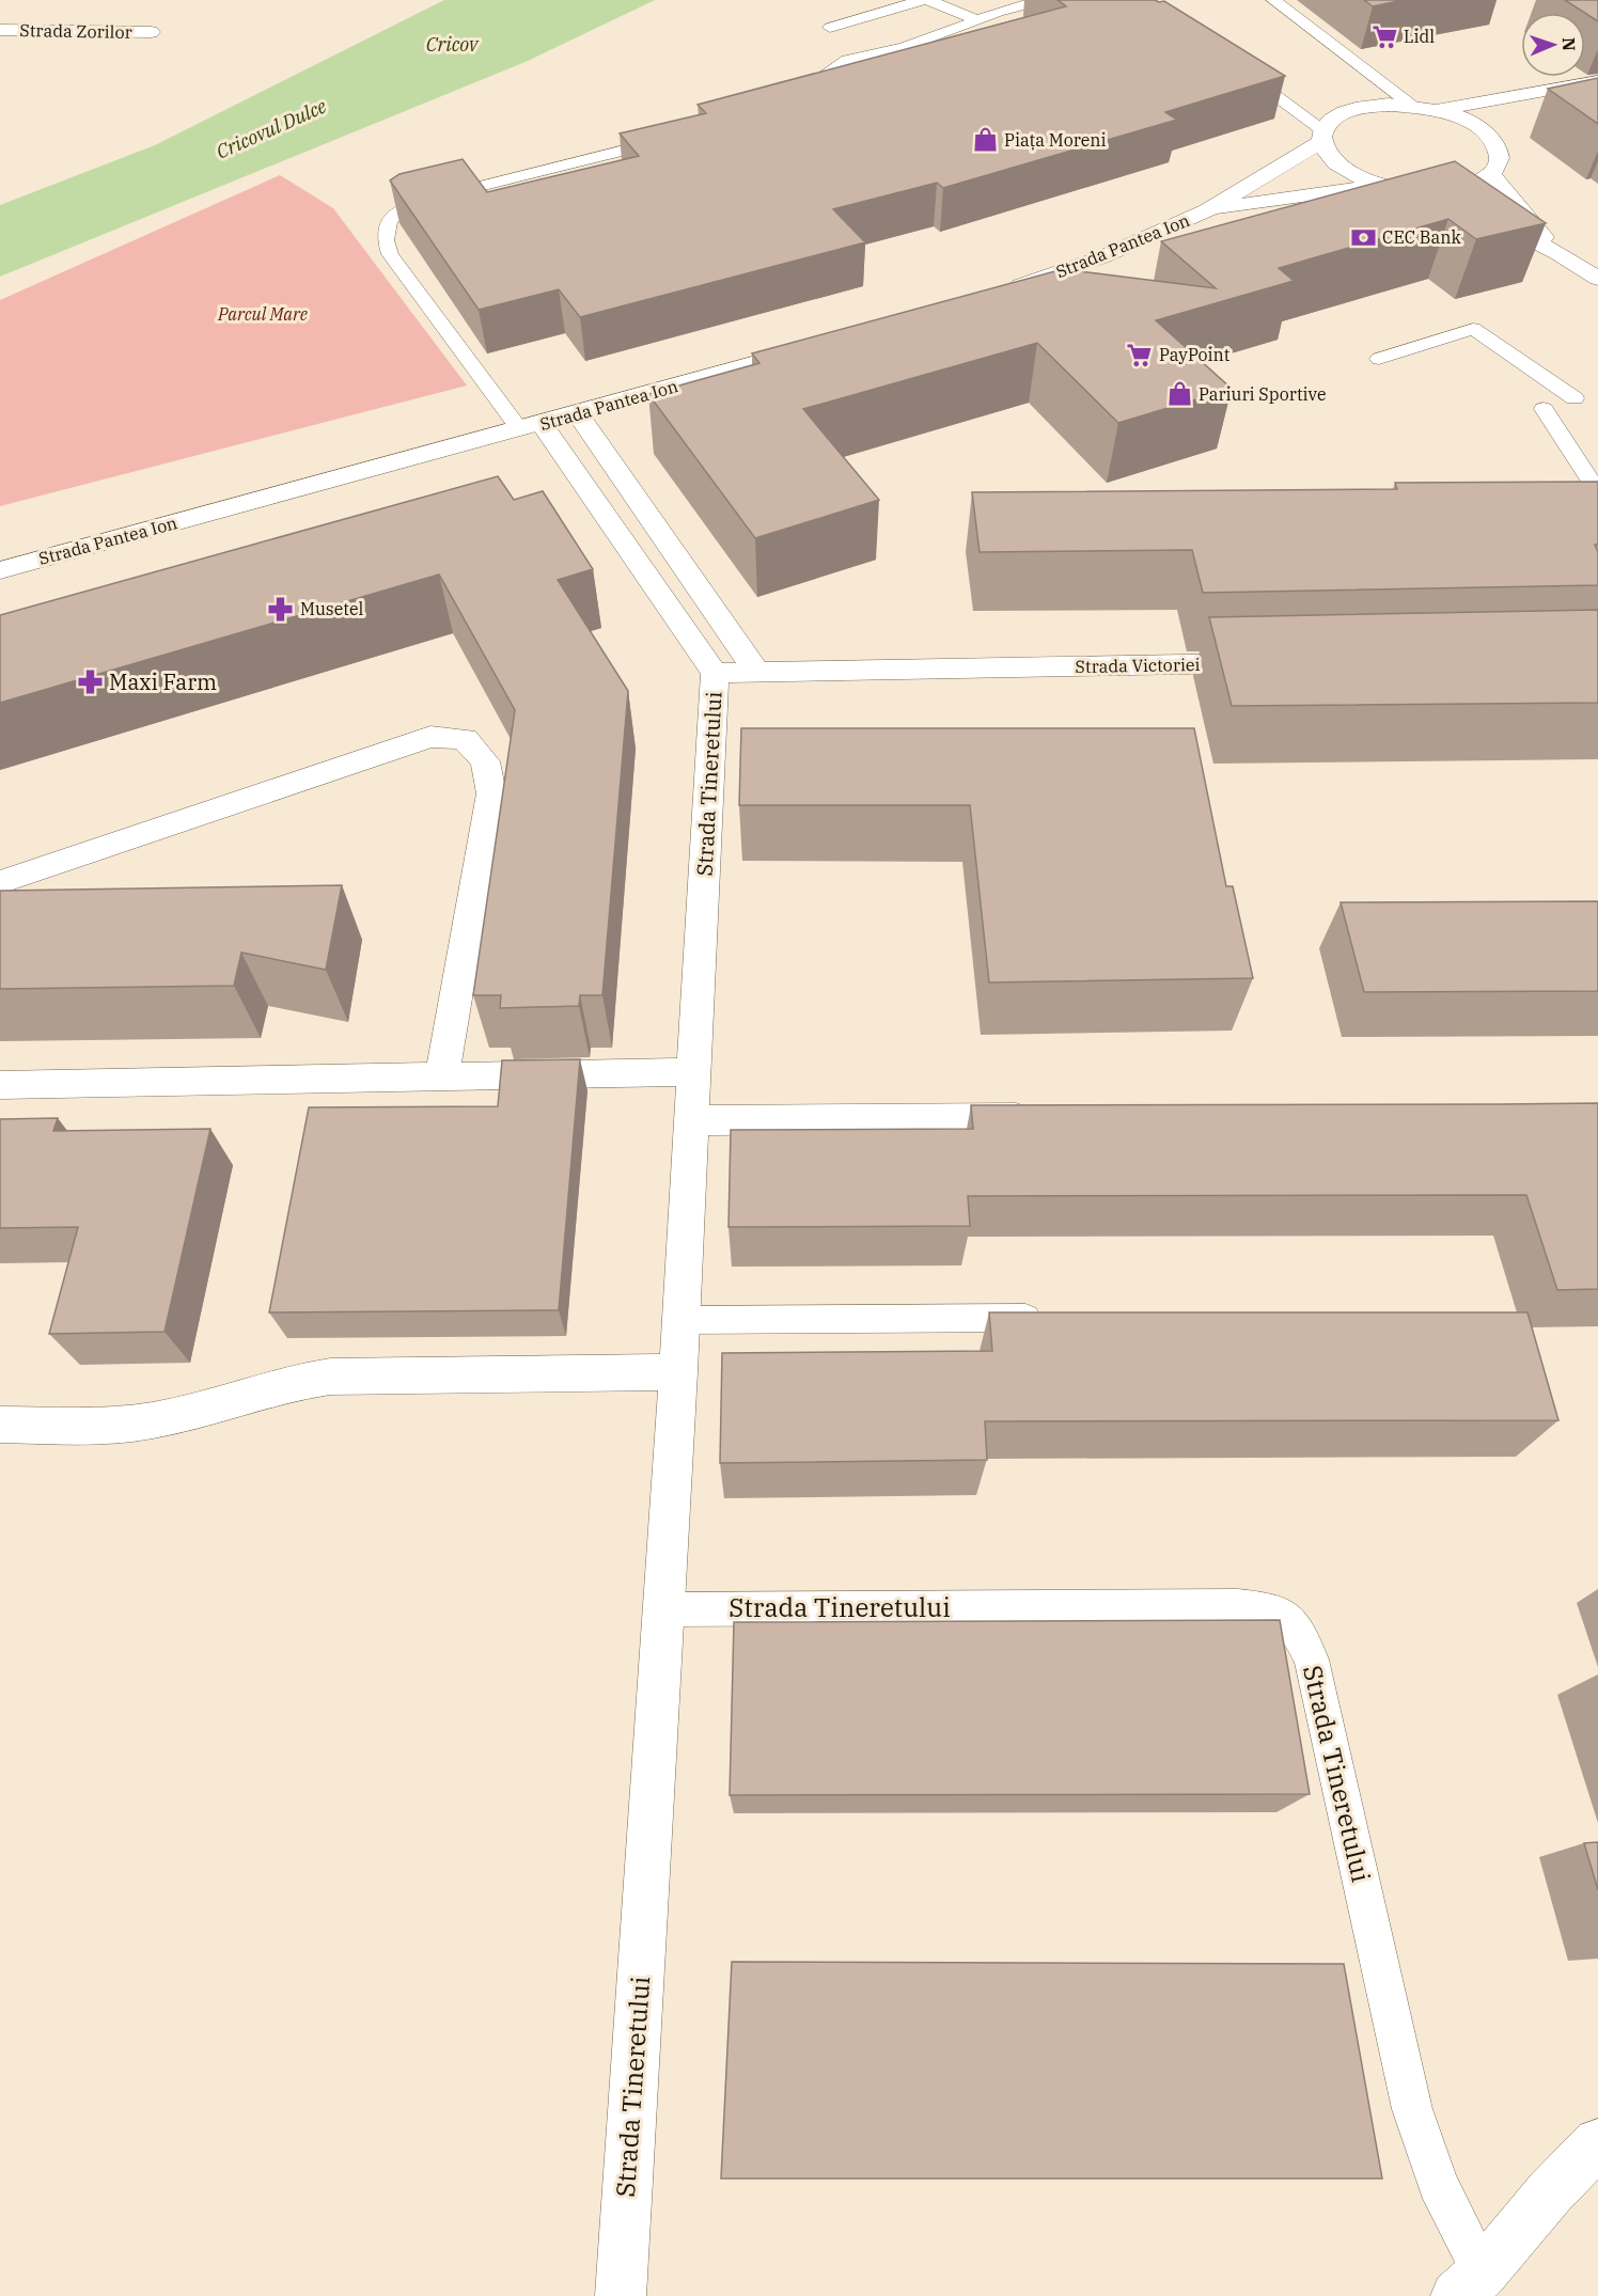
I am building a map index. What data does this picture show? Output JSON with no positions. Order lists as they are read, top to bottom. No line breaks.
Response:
{"streets":{"street":["Strada Zorilor","Strada Pantea Ion","Strada Victoriei","Strada Tineretului"]},"crossings":[["Strada Pantea Ion","Strada Tineretului"],["Strada Victoriei","Strada Tineretului"]],"water":["Cricov","Cricovul Dulce"],"parks":["Parcul Mare"],"places":{"supermarket":["Lidl","PayPoint"],"shop":["Piața Moreni","Pariuri Sportive"],"bank":["CEC Bank"],"pharmacy":["Musetel","Maxi Farm"]},"north":"right"}
